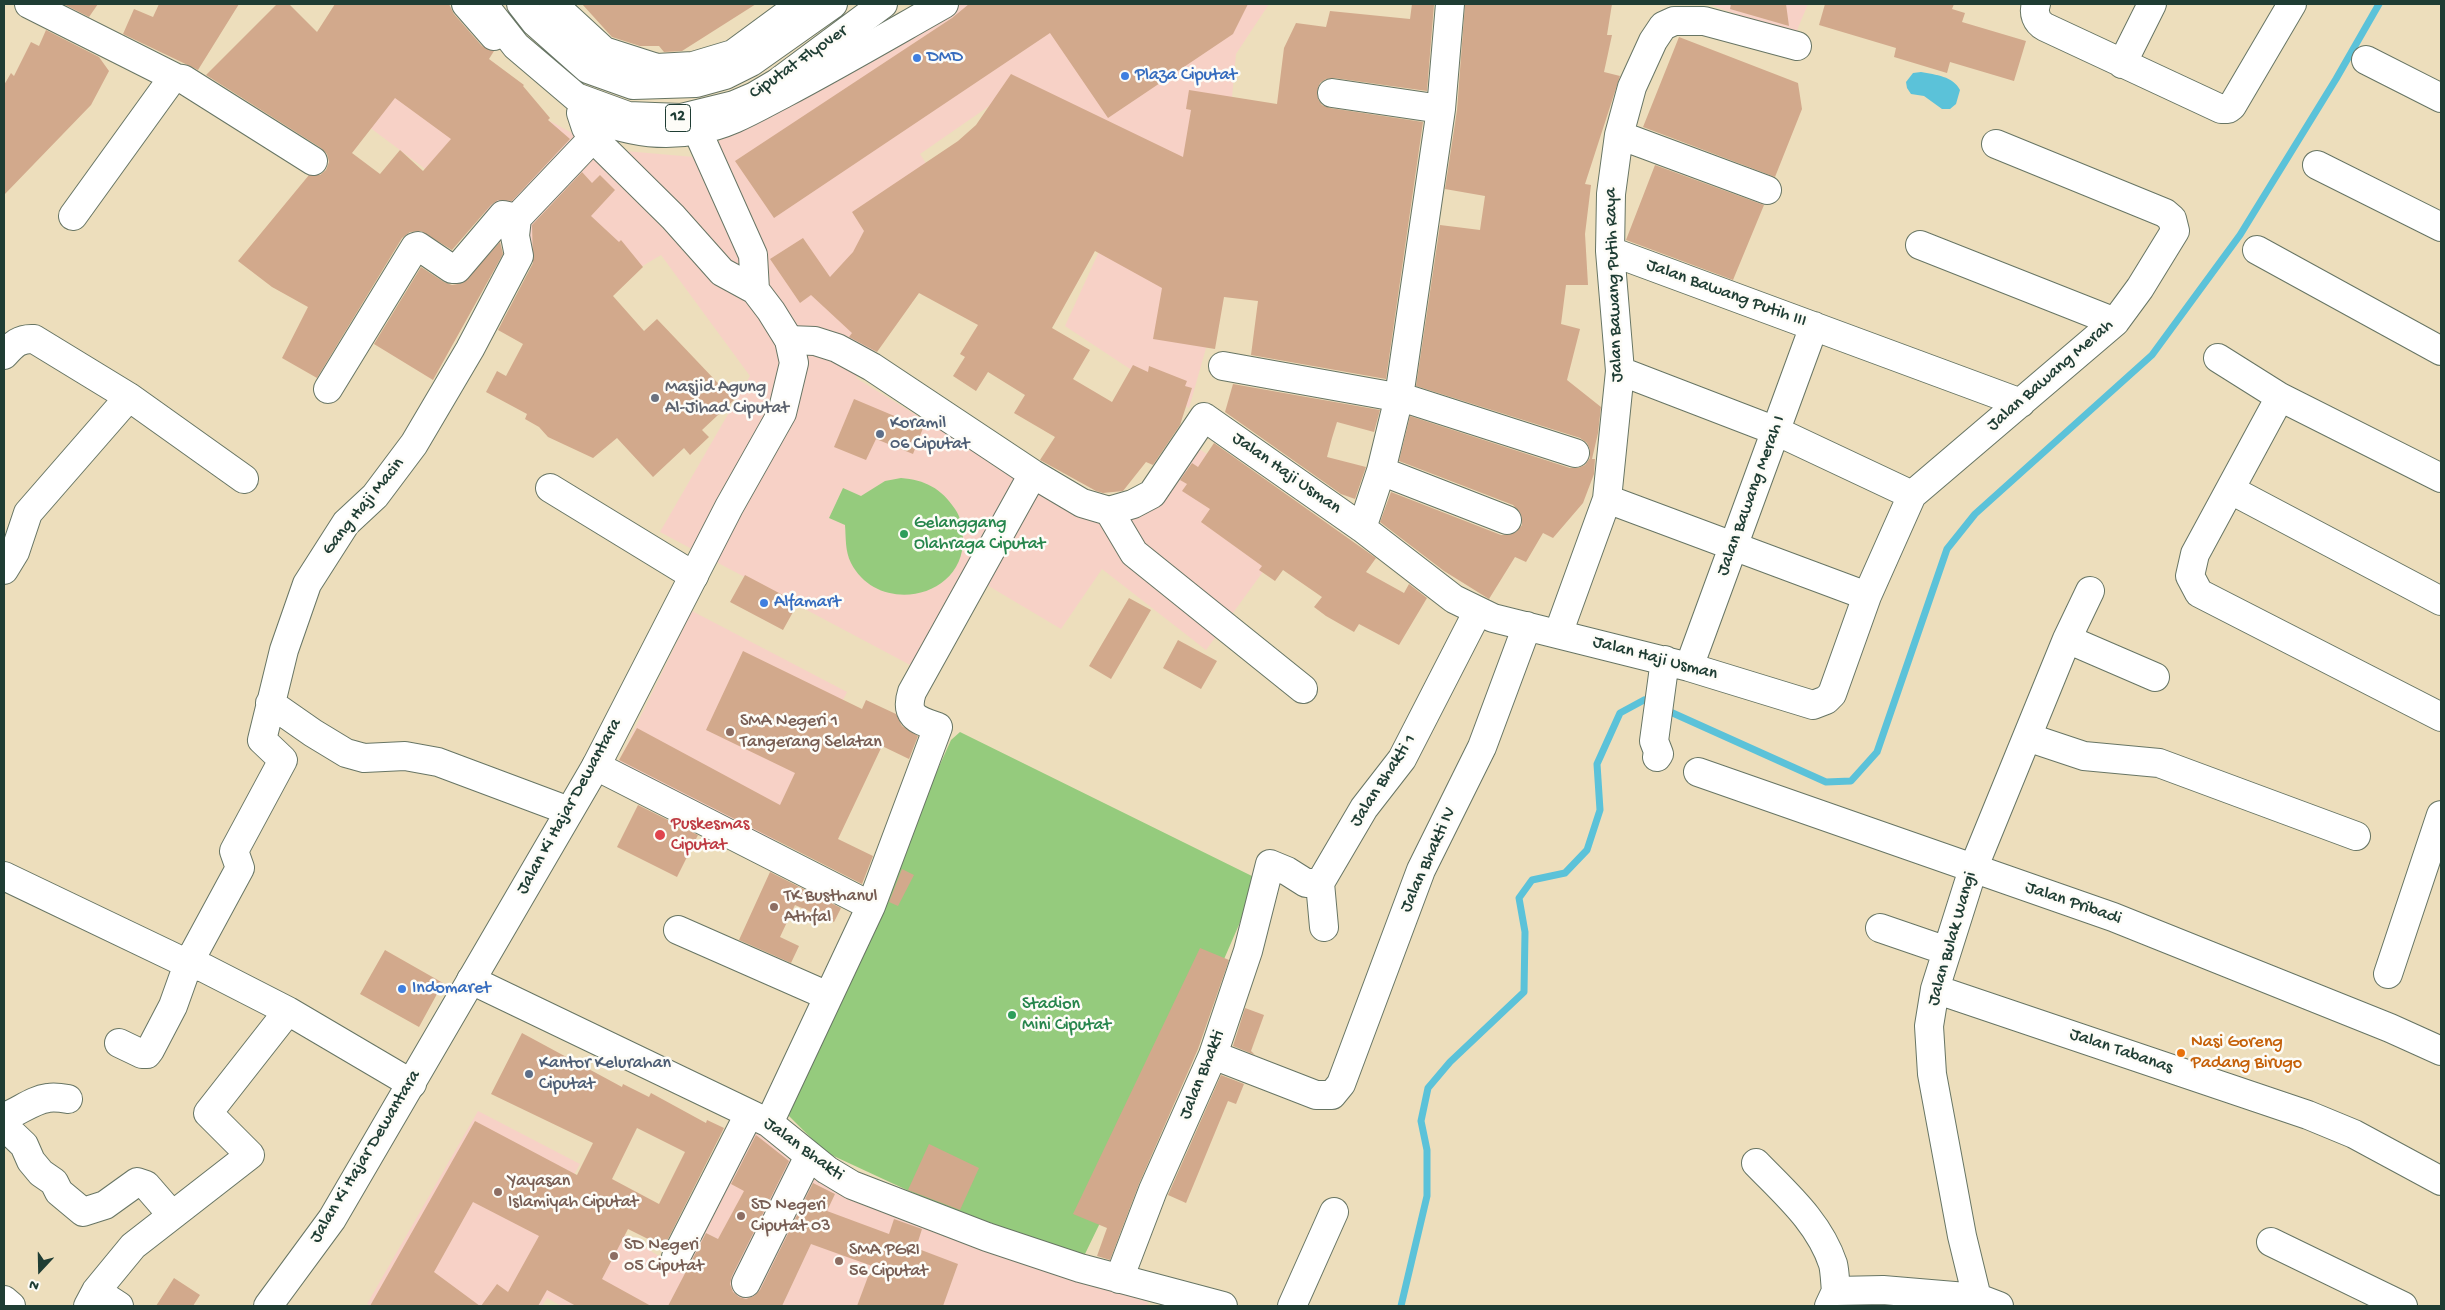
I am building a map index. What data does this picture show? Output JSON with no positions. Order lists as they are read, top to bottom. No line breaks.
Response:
{"streets":{"main road":["Ciputat Flyover","12","Jalan Bawang Putih Raya","Jalan Bawang Putih III","Jalan Bawang Merah","Jalan Haji Usman","Jalan Bawang Merah I","Gang Haji Macin","Jalan Bhakti 1","Jalan Ki Hajar Dewantara","Jalan Bhakti IV","Jalan Pribadi","Jalan Bulak Wangi","Jalan Tabanas","Jalan Bhakti"]},"crossings":[["Jalan Bawang Putih Raya","Jalan Bawang Putih III"],["Jalan Bawang Putih Raya","Jalan Haji Usman"],["Jalan Bawang Putih III","Jalan Bawang Merah"],["Jalan Bawang Putih III","Jalan Bawang Merah I"],["Jalan Bawang Merah","Jalan Haji Usman"],["Jalan Haji Usman","Jalan Bawang Merah I"],["Jalan Haji Usman","Jalan Bhakti 1"],["Jalan Haji Usman","Jalan Bhakti IV"],["Jalan Bhakti 1","Jalan Bhakti"],["Jalan Ki Hajar Dewantara","Jalan Bhakti"],["Jalan Bhakti IV","Jalan Bhakti"],["Jalan Pribadi","Jalan Bulak Wangi"],["Jalan Bulak Wangi","Jalan Tabanas"]],"places":["DMD","Plaza Ciputat","Masjid Agung Al-Jihad Ciputat","Koramil 06 Ciputat","Gelanggang Olahraga Ciputat","Alfamart","SMA Negeri 1 Tangerang Selatan","Puskesmas Ciputat","TK Busthanul Athfal","Indomaret","Stadion Mini Ciputat","Nasi Goreng Padang Birugo","Kantor Kelurahan Ciputat","Yayasan Islamiyah Ciputat","SD Negeri Ciputat 03","SD Negeri 05 Ciputat","SMA PGRI 56 Ciputat"],"north":"bottom"}
